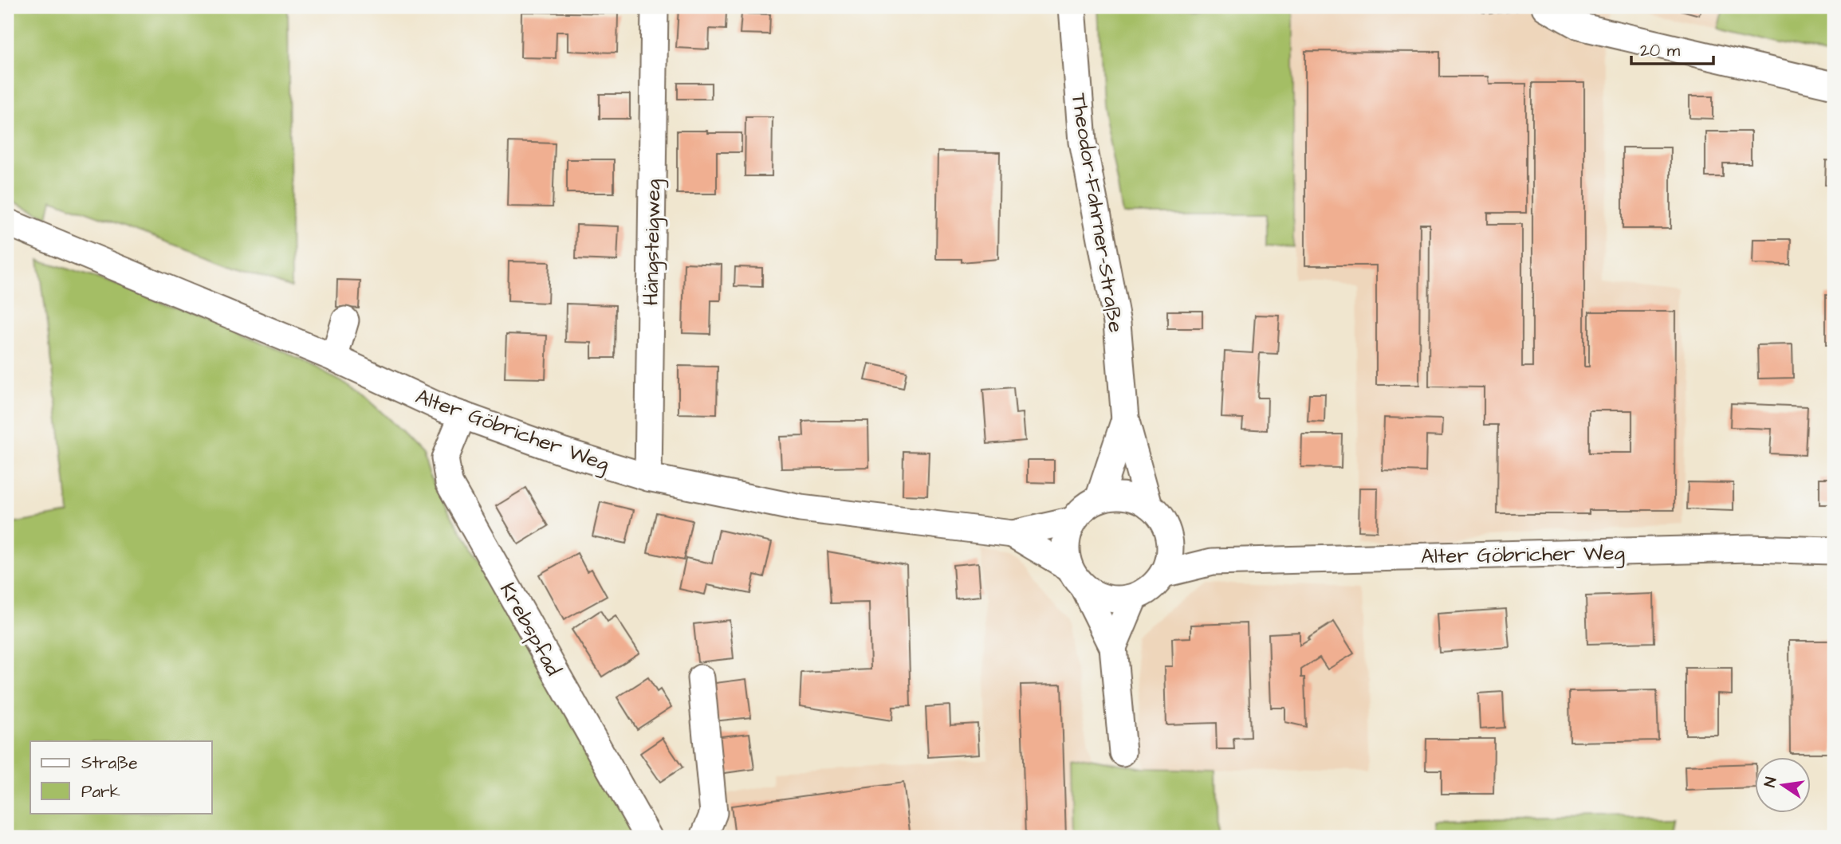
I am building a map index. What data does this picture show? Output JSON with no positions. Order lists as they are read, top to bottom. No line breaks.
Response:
{"streets":{"street":["Theodor-Fahrner-Straße","Hängsteigweg","Alter Göbricher Weg","Krebspfad"]},"crossings":[["Theodor-Fahrner-Straße","Alter Göbricher Weg"],["Hängsteigweg","Alter Göbricher Weg"],["Alter Göbricher Weg","Krebspfad"]],"legend":["Straße","Park"],"scale_bar":"20 m","north":"left"}
